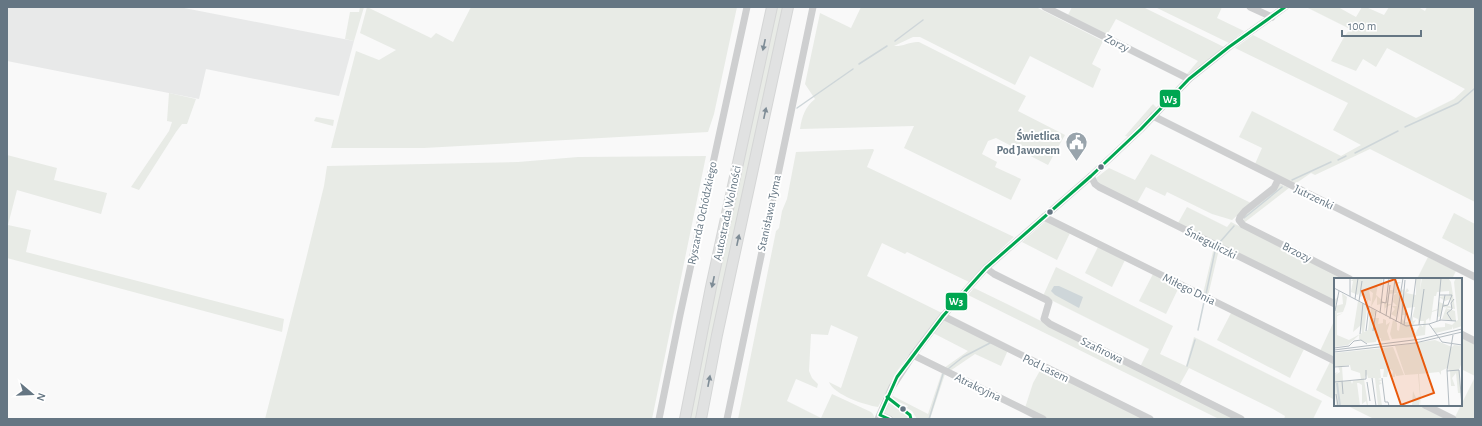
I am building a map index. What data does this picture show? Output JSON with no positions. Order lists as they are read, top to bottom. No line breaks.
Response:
{"streets":{"highway":["Autostrada Wolności"],"street":["Zorzy","Jutrzenki","Ryszarda Ochódzkiego","Stanisława Tyma","Śnieguliczki","Brzozy","Miłego Dnia","Szafirowa","Pod Lasem","Atrakcyjna"]},"crossings":[["Jutrzenki","Brzozy"]],"places":{"public building":["Świetlica Pod Jaworem"]},"lines":["transit line W3"],"scale_bar":"100 m","north":"right"}
